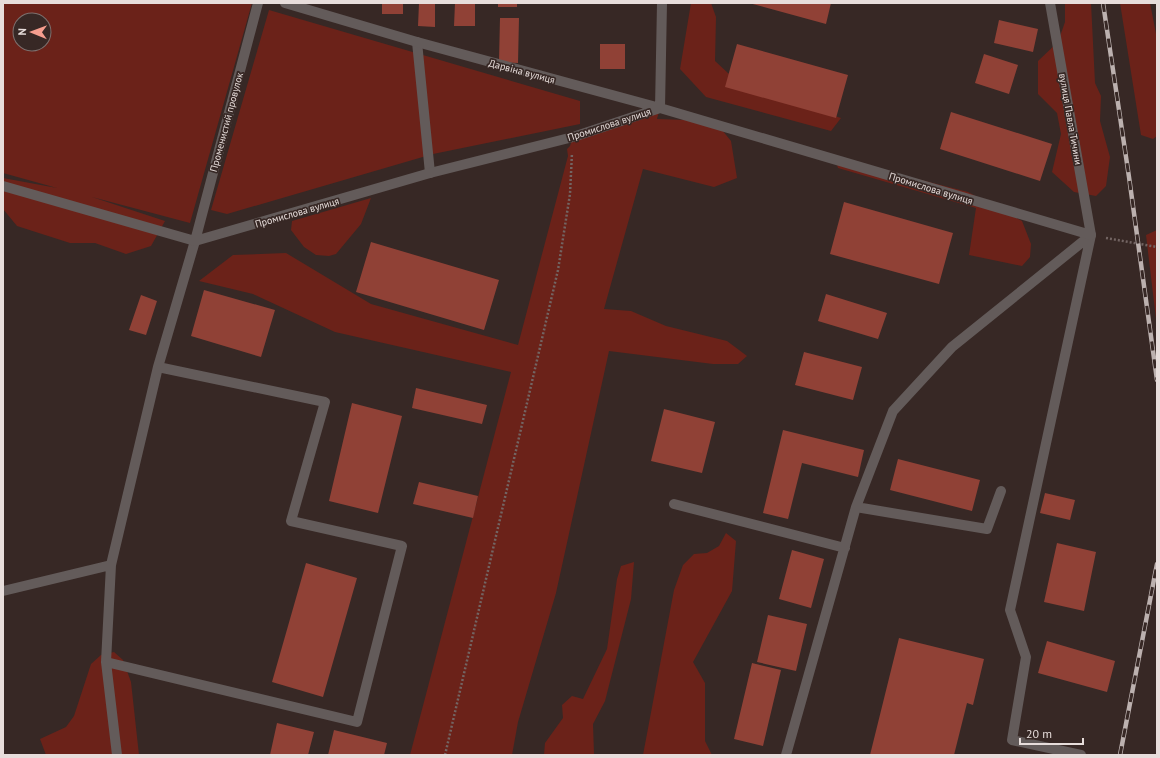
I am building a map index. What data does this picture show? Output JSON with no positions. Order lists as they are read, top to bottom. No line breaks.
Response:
{"streets":{"street":["Дарвіна вулиця","вулиця Павла Тичини","Променистий провулок","Промислова вулиця"]},"crossings":[["Дарвіна вулиця","Промислова вулиця"],["вулиця Павла Тичини","Промислова вулиця"],["Променистий провулок","Промислова вулиця"]],"scale_bar":"20 m","north":"left"}
